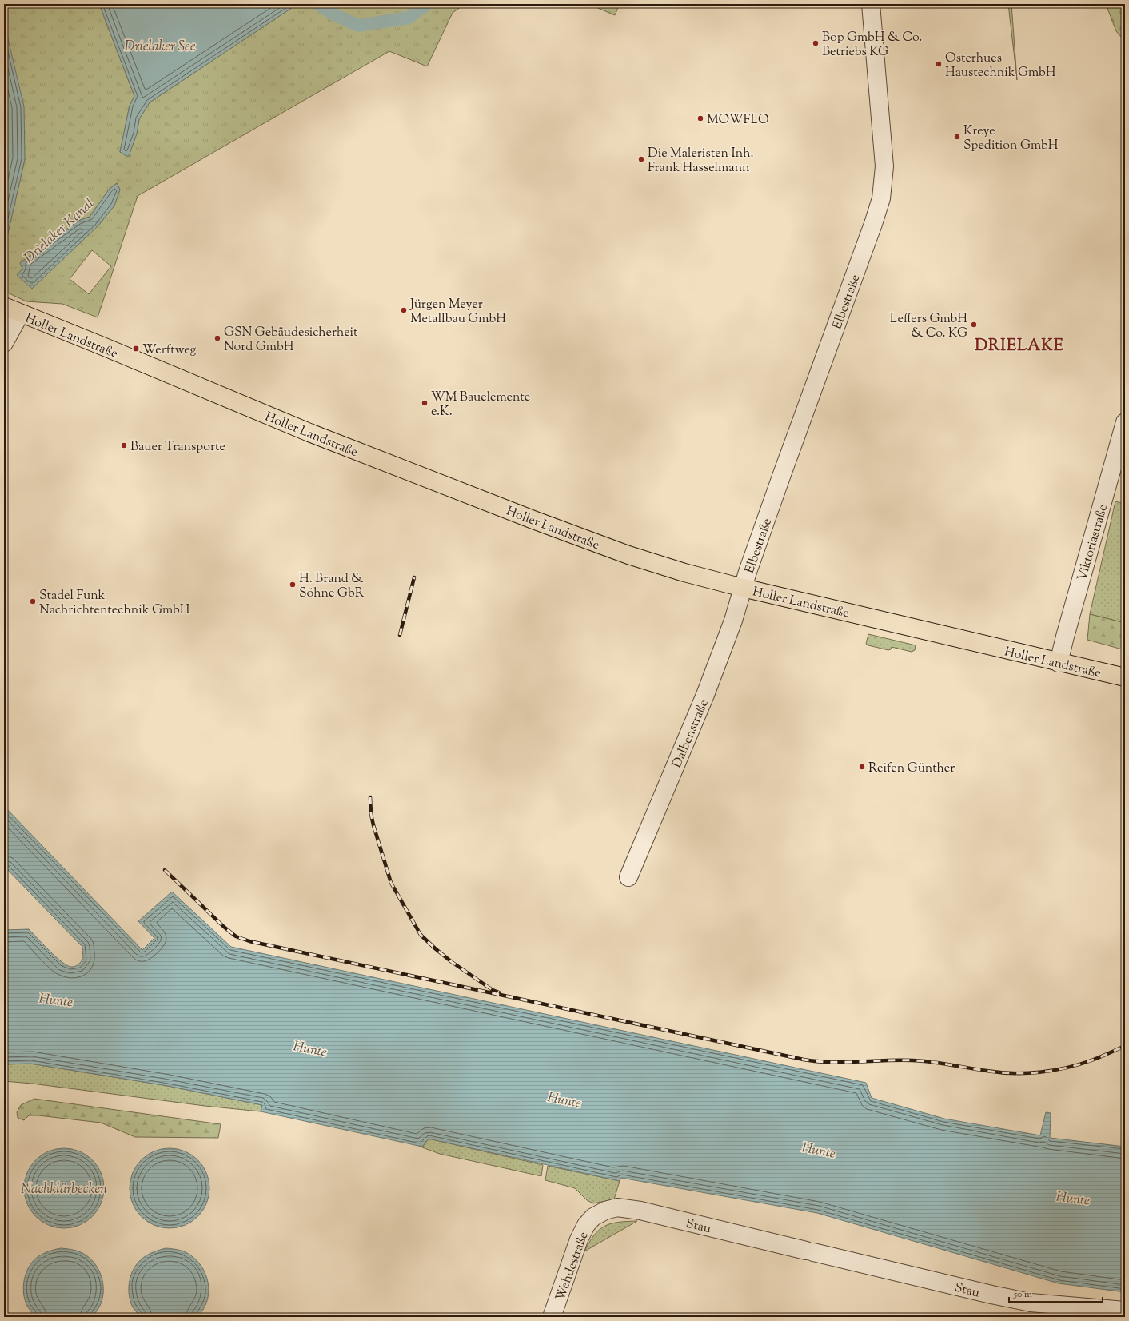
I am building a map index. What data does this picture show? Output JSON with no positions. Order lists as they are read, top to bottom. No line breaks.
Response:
{"streets":{"main road":["Holler Landstraße"],"street":["Elbestraße","Viktoriastraße","Dalbenstraße","Stau","Wehdestraße"]},"crossings":[["Elbestraße","Holler Landstraße"],["Elbestraße","Dalbenstraße"],["Holler Landstraße","Viktoriastraße"],["Holler Landstraße","Dalbenstraße"],["Stau","Wehdestraße"]],"districts":["DRIELAKE"],"water":["Drielaker See","Drielaker Kanal","Hunte","Nachklärbecken"],"places":{"other":["Bop GmbH & Co. Betriebs KG","Osterhues Haustechnik GmbH","MOWFLO","Kreye Spedition GmbH","Die Maleristen Inh. Frank Hasselmann","Jürgen Meyer Metallbau GmbH","Leffers GmbH & Co. KG","GSN Gebäudesicherheit Nord GmbH","WM Bauelemente e.K.","Bauer Transporte","H. Brand & Söhne GbR","Stadel Funk Nachrichtentechnik GmbH","Reifen Günther"],"transit":["Werftweg"]},"scale_bar":"50 m"}
